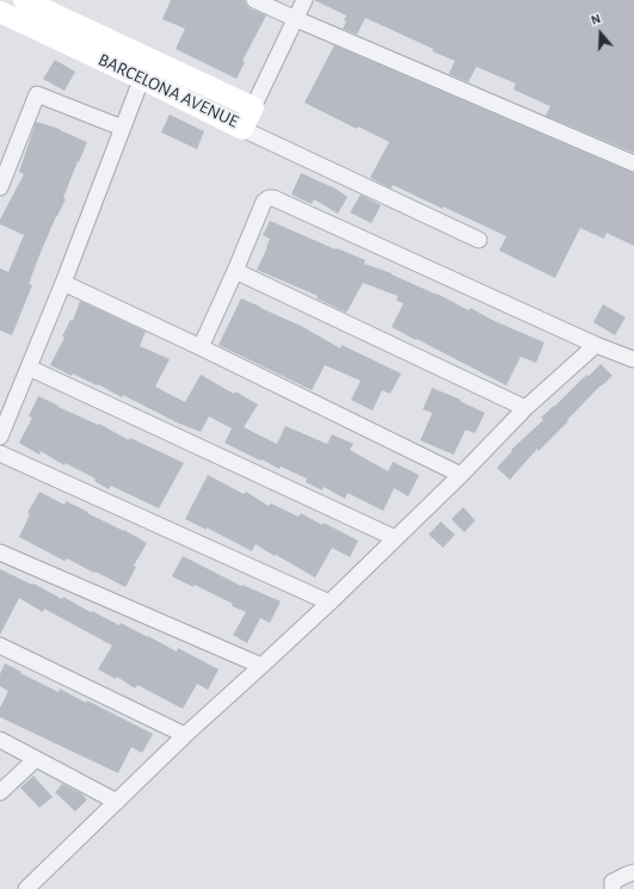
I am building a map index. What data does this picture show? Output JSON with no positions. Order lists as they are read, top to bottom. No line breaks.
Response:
{"streets":{"street":["BARCELONA AVENUE"]},"north":"top"}
